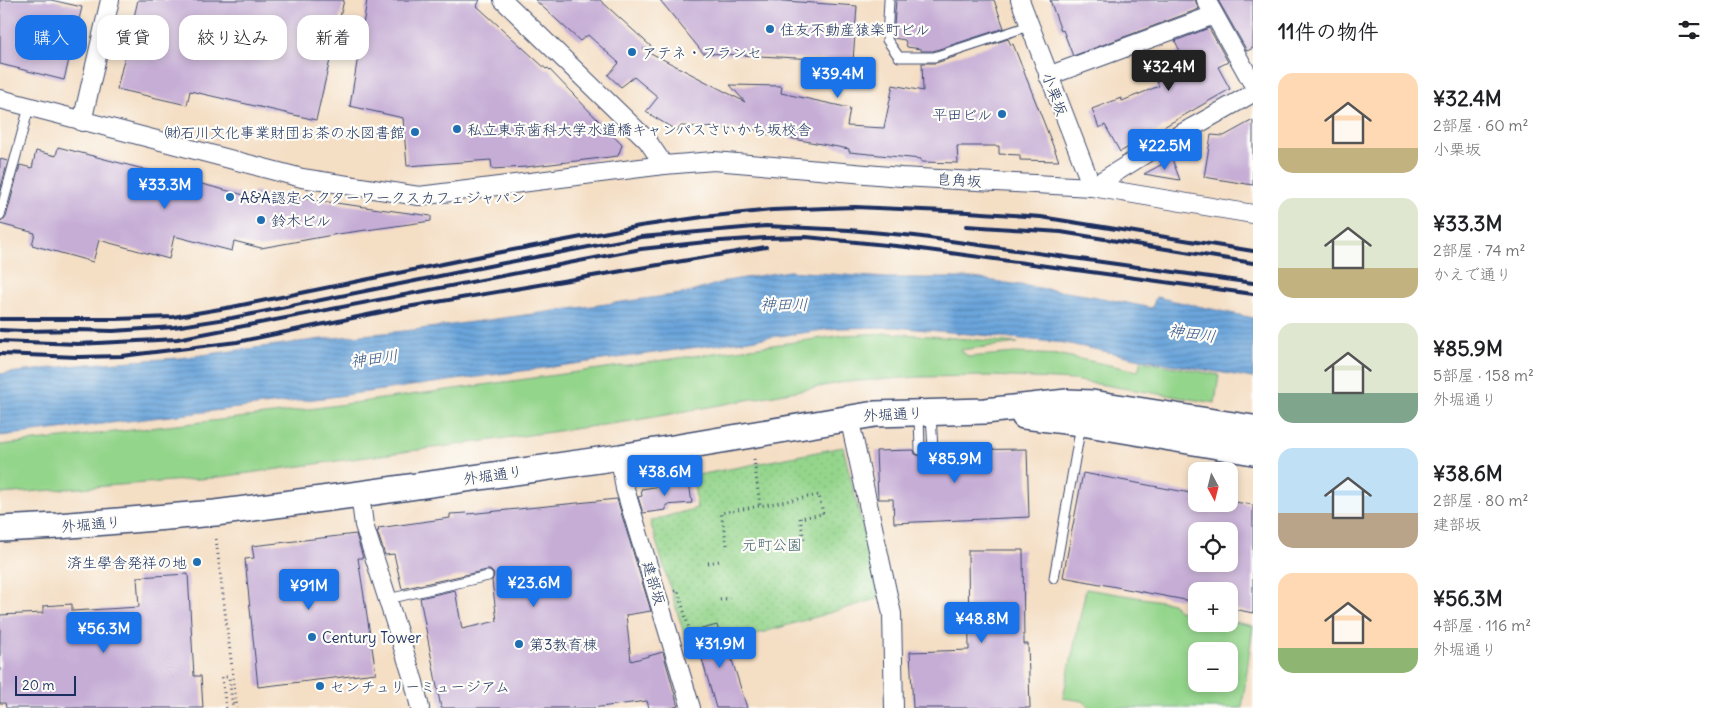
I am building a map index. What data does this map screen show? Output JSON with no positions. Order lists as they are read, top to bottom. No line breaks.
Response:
{"streets":{"main road":["外堀通り"],"street":["小栗坂","皀角坂","建部坂"]},"crossings":[["小栗坂","皀角坂"],["外堀通り","建部坂"]],"water":["神田川"],"parks":["元町公園"],"places":["住友不動産猿楽町ビル","アテネ・フランセ","平田ビル","私立東京歯科大学水道橋キャンパスさいかち坂校舎","㈶石川文化事業財団お茶の水図書館","A&A認定ベクターワークスカフェジャパン","鈴木ビル","済生學舎発祥の地","Century Tower","第3教育棟","センチュリーミュージアム"],"scale_bar":"20 m","north":"bottom","page":{"heading":"11件の物件","chip":["購入","賃貸","絞り込み","新着"],"price":["¥32.4M","¥39.4M","¥22.5M","¥33.3M","¥85.9M","¥38.6M","¥23.6M","¥91M","¥48.8M","¥56.3M","¥31.9M"],"list":[{"name":"¥32.4M","note":"2部屋 · 60 m² · 小栗坂"},{"name":"¥33.3M","note":"2部屋 · 74 m² · かえで通り"},{"name":"¥85.9M","note":"5部屋 · 158 m² · 外堀通り"},{"name":"¥38.6M","note":"2部屋 · 80 m² · 建部坂"},{"name":"¥56.3M","note":"4部屋 · 116 m² · 外堀通り"}],"map_buttons":["+","−"],"scale":"20 m"}}
